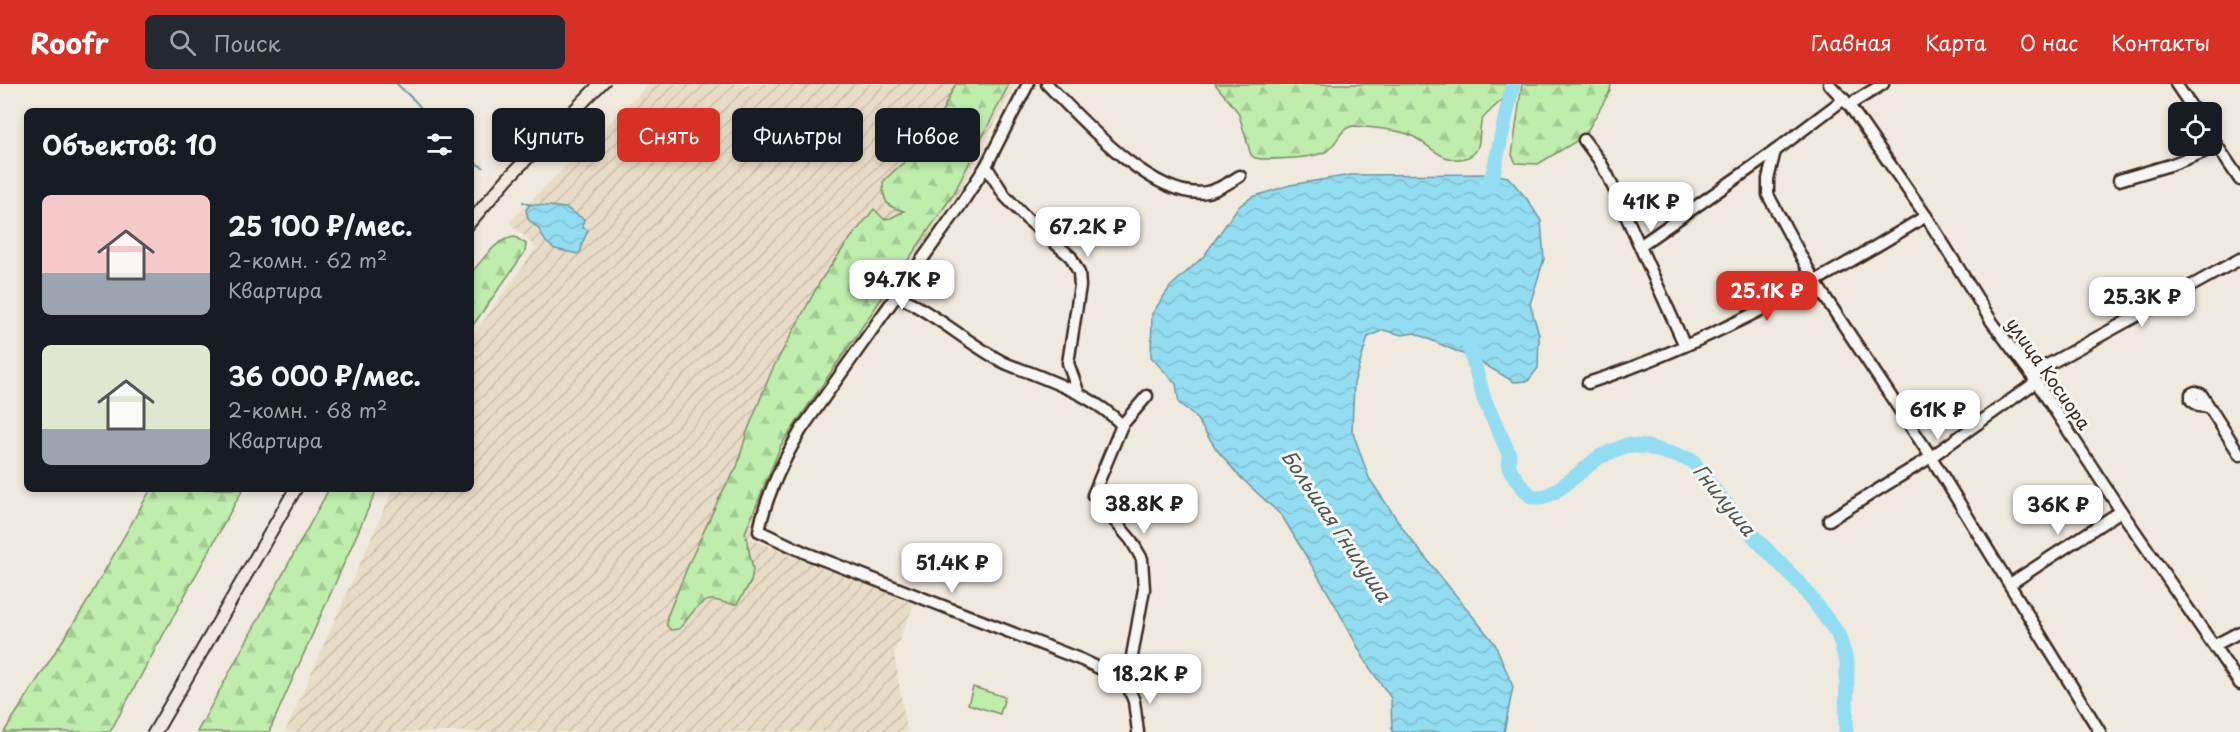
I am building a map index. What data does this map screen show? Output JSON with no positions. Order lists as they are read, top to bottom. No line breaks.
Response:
{"streets":{"street":["улица Косиора"]},"water":["Гнилуша","Большая Гнилуша"],"page":{"header":"Roofr","search":"Поиск","nav":["Главная","Карта","О нас","Контакты"],"chip":["Купить","Снять","Фильтры","Новое"],"heading":"Объектов: 10","list":[{"name":"25 100 ₽/мес.","note":"2-комн. · 62 m² · Квартира"},{"name":"36 000 ₽/мес.","note":"2-комн. · 68 m² · Квартира"}],"price":["41K ₽","67.2K ₽","94.7K ₽","25.1K ₽","25.3K ₽","61K ₽","38.8K ₽","36K ₽","51.4K ₽","18.2K ₽"]}}
